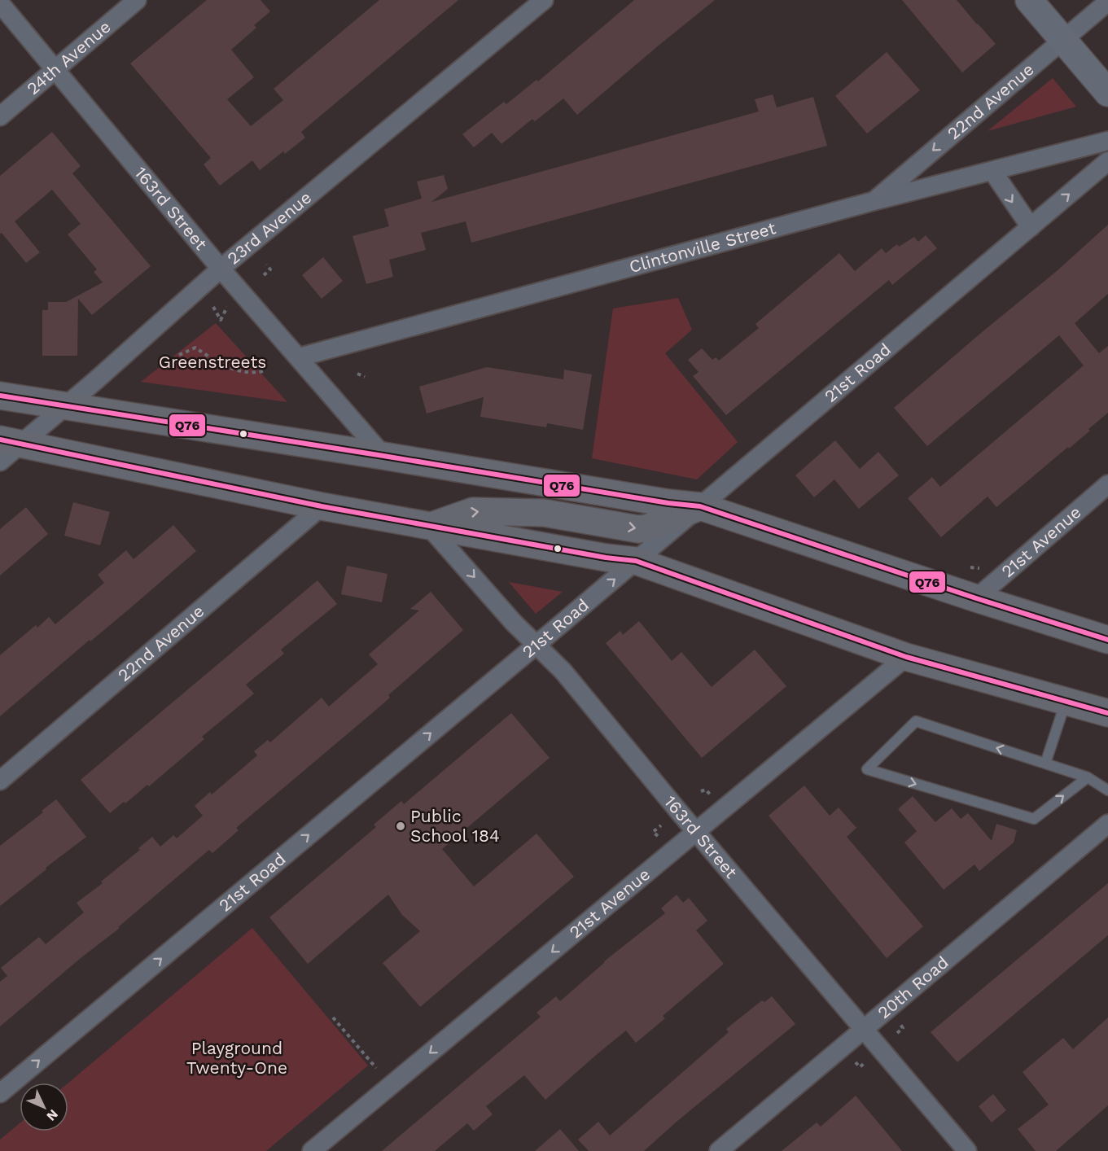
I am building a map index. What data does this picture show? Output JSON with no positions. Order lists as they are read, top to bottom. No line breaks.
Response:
{"streets":{"street":["24th Avenue","22nd Avenue","163rd Street","23rd Avenue","Clintonville Street","21st Road","21st Avenue","20th Road"]},"crossings":[["24th Avenue","163rd Street"],["22nd Avenue","Clintonville Street"],["163rd Street","23rd Avenue"],["163rd Street","Clintonville Street"],["163rd Street","21st Road"],["163rd Street","21st Avenue"],["163rd Street","20th Road"]],"one_way":["21st Road","21st Avenue"],"parks":["Greenstreets","Playground Twenty-One"],"places":["Public School 184"],"lines":["transit line Q76"],"north":"bottom right"}
